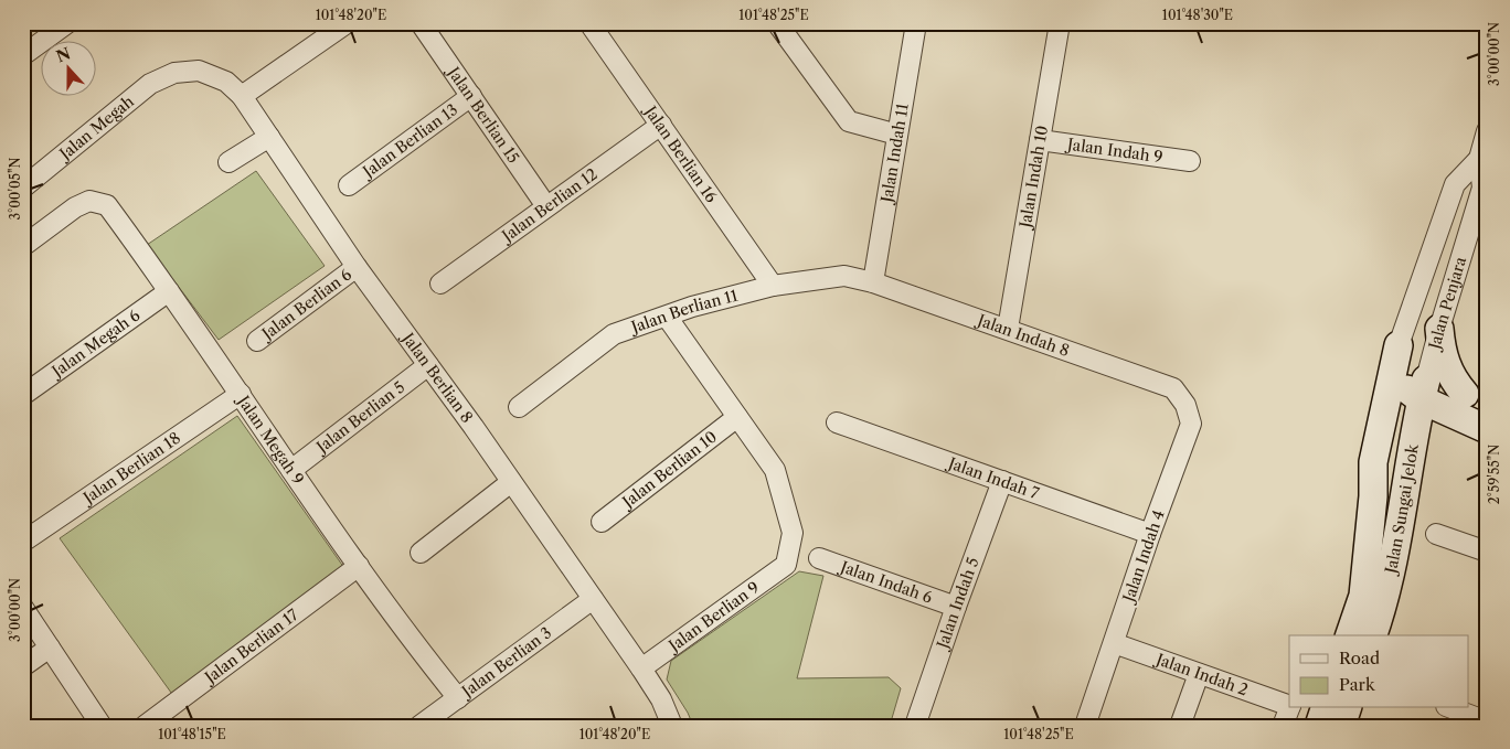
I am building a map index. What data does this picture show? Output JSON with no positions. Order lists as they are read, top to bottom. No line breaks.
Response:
{"streets":{"street":["Jalan Berlian 15","Jalan Megah","Jalan Berlian 13","Jalan Indah 9","Jalan Indah 11","Jalan Berlian 16","Jalan Indah 10","Jalan Berlian 12","Jalan Penjara","Jalan Berlian 6","Jalan Berlian 11","Jalan Indah 8","Jalan Megah 6","Jalan Berlian 8","Jalan Berlian 5","Jalan Megah 9","Jalan Berlian 18","Jalan Berlian 10","Jalan Indah 7","Jalan Sungai Jelok","Jalan Indah 4","Jalan Indah 6","Jalan Indah 5","Jalan Berlian 9","Jalan Berlian 17","Jalan Berlian 3","Jalan Indah 2"]},"crossings":[["Jalan Berlian 15","Jalan Berlian 13"],["Jalan Berlian 15","Jalan Berlian 12"],["Jalan Megah","Jalan Berlian 8"],["Jalan Indah 9","Jalan Indah 10"],["Jalan Indah 11","Jalan Berlian 11"],["Jalan Indah 11","Jalan Indah 8"],["Jalan Berlian 16","Jalan Berlian 12"],["Jalan Berlian 16","Jalan Berlian 11"],["Jalan Indah 10","Jalan Indah 8"],["Jalan Penjara","Jalan Sungai Jelok"],["Jalan Berlian 6","Jalan Berlian 8"],["Jalan Berlian 11","Jalan Indah 8"],["Jalan Indah 8","Jalan Indah 4"],["Jalan Megah 6","Jalan Megah 9"],["Jalan Berlian 8","Jalan Berlian 5"],["Jalan Berlian 8","Jalan Berlian 9"],["Jalan Berlian 8","Jalan Berlian 3"],["Jalan Berlian 5","Jalan Megah 9"],["Jalan Megah 9","Jalan Berlian 18"],["Jalan Megah 9","Jalan Berlian 17"],["Jalan Megah 9","Jalan Berlian 3"],["Jalan Berlian 10","Jalan Berlian 9"],["Jalan Indah 7","Jalan Indah 4"],["Jalan Indah 7","Jalan Indah 5"],["Jalan Indah 4","Jalan Indah 2"],["Jalan Indah 6","Jalan Indah 5"]],"legend":["Road","Park"],"north":"top","coordinates":["101°48'20\"E","101°48'25\"E","101°48'30\"E","3°00'00\"N","3°00'05\"N","2°59'55\"N","101°48'15\"E"]}
